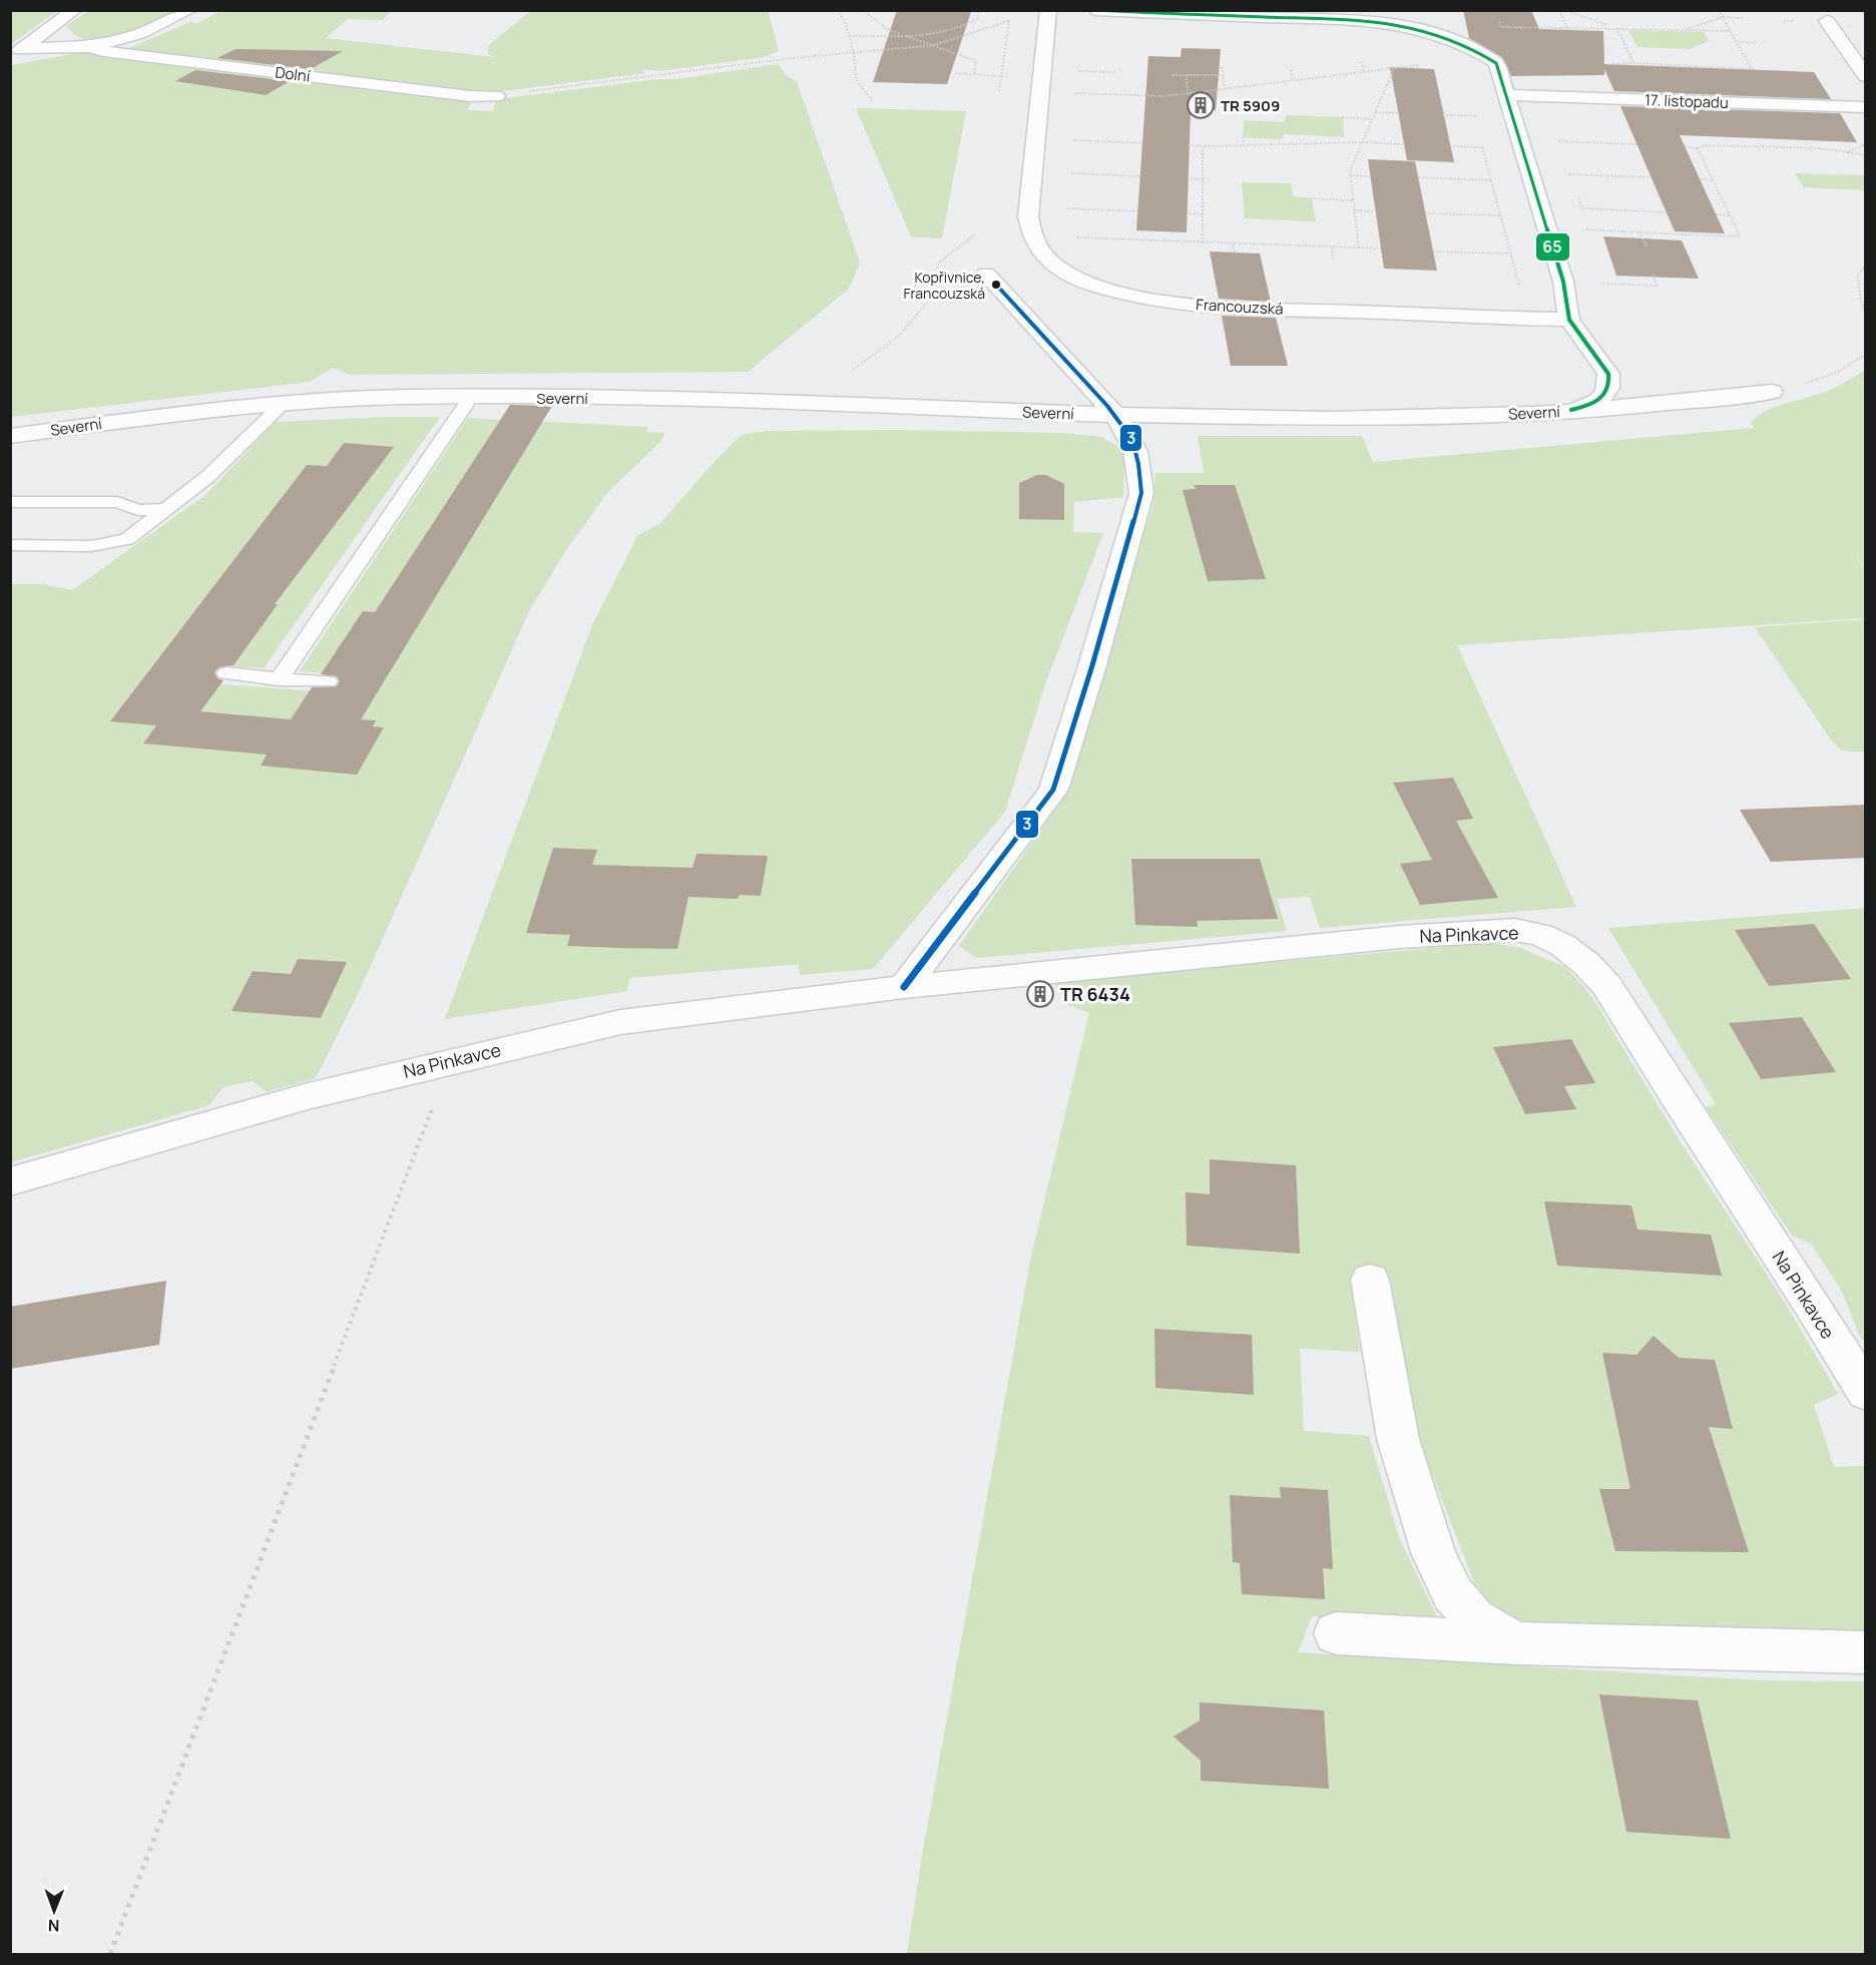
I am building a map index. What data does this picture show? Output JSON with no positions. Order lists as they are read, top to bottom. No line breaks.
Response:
{"streets":{"street":["Dolní","17. listopadu","Francouzská","Severní","Na Pinkavce"]},"places":{"building":["TR 5909","TR 6434"],"other":["Kopřivnice, Francouzská"]},"lines":["transit line 65","transit line 3"],"north":"bottom"}
